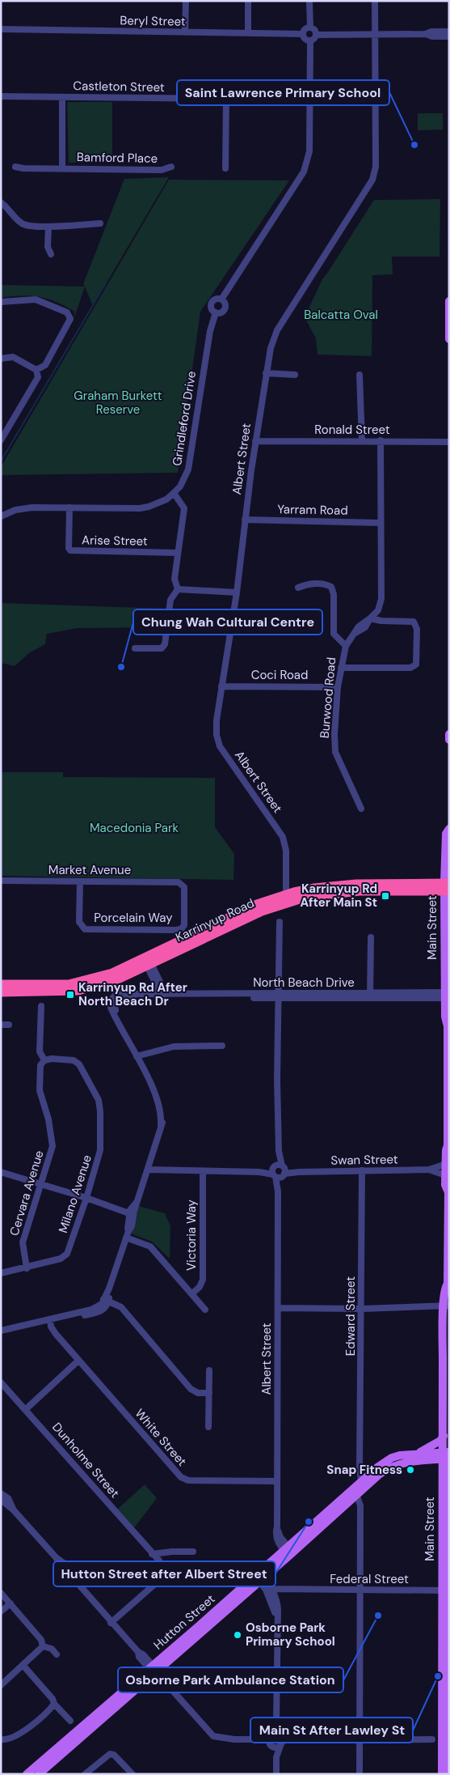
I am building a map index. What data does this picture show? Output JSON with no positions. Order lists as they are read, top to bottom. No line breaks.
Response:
{"streets":{"highway":["Karrinyup Road"],"main road":["Main Street","Hutton Street"],"street":["Beryl Street","Castleton Street","Bamford Place","Grindleford Drive","Ronald Street","Albert Street","Yarram Road","Arise Street","Coci Road","Burwood Road","Market Avenue","Porcelain Way","North Beach Drive","Swan Street","Cervara Avenue","Milano Avenue","Victoria Way","Edward Street","White Street","Dunholme Street","Federal Street"]},"crossings":[["Castleton Street","Bamford Place"],["Grindleford Drive","Arise Street"],["Ronald Street","Albert Street"],["Ronald Street","Burwood Road"],["Albert Street","Yarram Road"],["Albert Street","Coci Road"],["Albert Street","Karrinyup Road"],["Albert Street","North Beach Drive"],["Albert Street","Swan Street"],["Albert Street","White Street"],["Albert Street","Hutton Street"],["Yarram Road","Burwood Road"],["Coci Road","Burwood Road"],["Market Avenue","Porcelain Way"],["Karrinyup Road","Main Street"],["Main Street","North Beach Drive"],["Main Street","Swan Street"],["Main Street","Federal Street"],["Main Street","Hutton Street"],["Swan Street","Victoria Way"],["Swan Street","Edward Street"],["Cervara Avenue","Milano Avenue"],["Edward Street","Hutton Street"]],"parks":["Balcatta Oval","Graham Burkett Reserve","Macedonia Park"],"places":{"other":["Saint Lawrence Primary School","Chung Wah Cultural Centre","Snap Fitness","Hutton Street after Albert Street","Osborne Park Ambulance Station","Osborne Park Primary School","Main St After Lawley St"],"transit":["Karrinyup Rd After Main St","Karrinyup Rd After North Beach Dr"]}}
